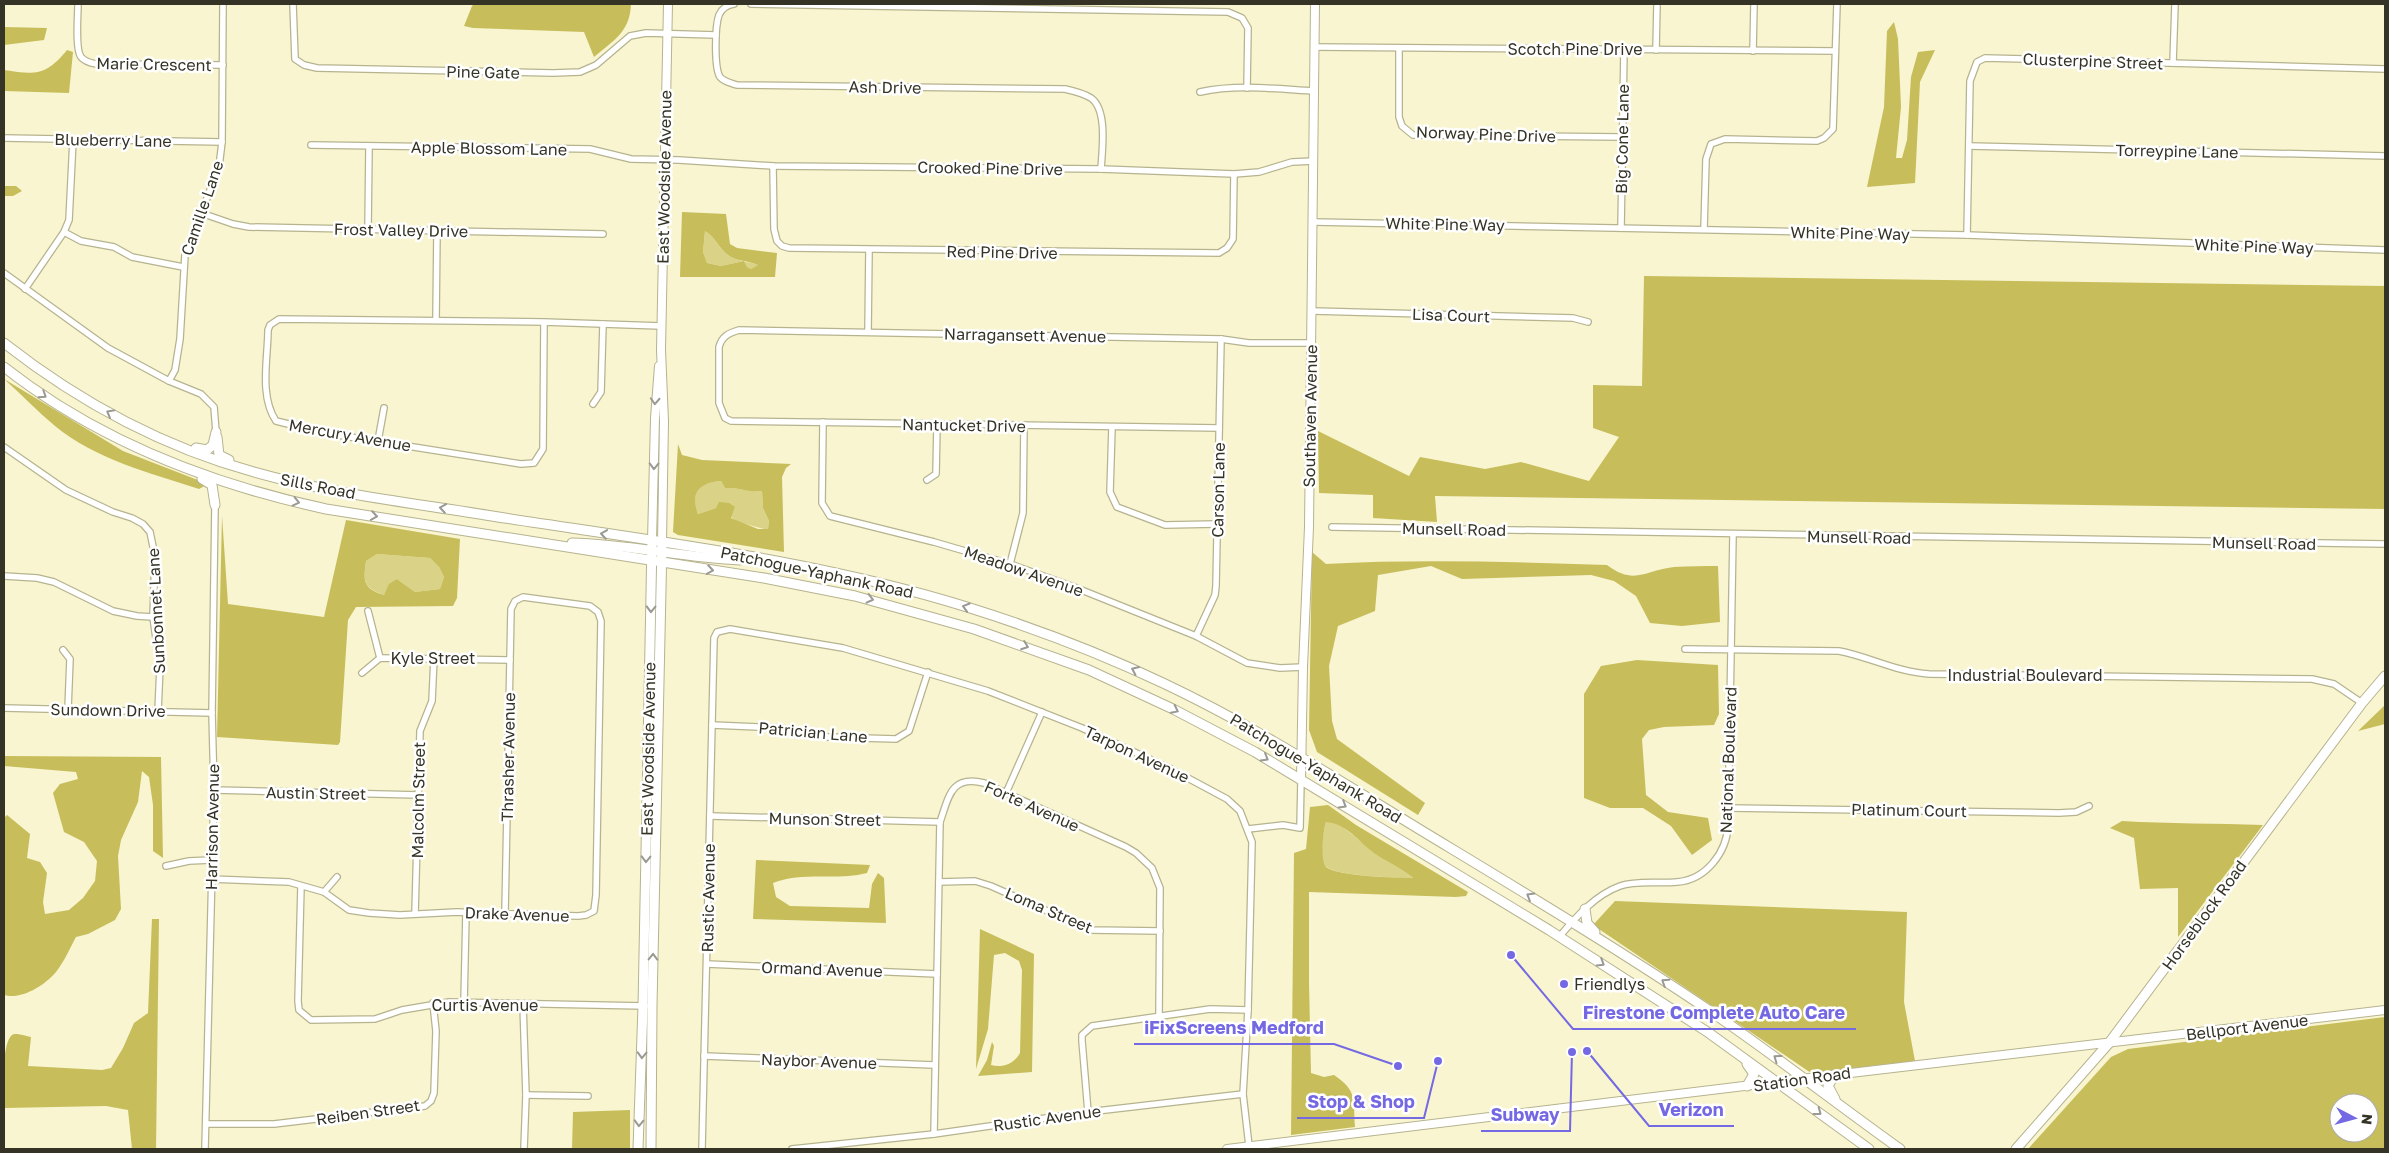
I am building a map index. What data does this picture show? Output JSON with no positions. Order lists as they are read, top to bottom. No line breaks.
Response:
{"streets":{"main road":["East Woodside Avenue","Southaven Avenue","Sills Road","Patchogue-Yaphank Road","Horseblock Road","Bellport Avenue","Station Road"],"street":["Scotch Pine Drive","Clusterpine Street","Marie Crescent","Pine Gate","Ash Drive","Norway Pine Drive","Big Cone Lane","Blueberry Lane","Apple Blossom Lane","Torreypine Lane","Crooked Pine Drive","Camille Lane","White Pine Way","Frost Valley Drive","Red Pine Drive","Lisa Court","Narragansett Avenue","Nantucket Drive","Mercury Avenue","Carson Lane","Munsell Road","Meadow Avenue","Sunbonnet Lane","Kyle Street","Industrial Boulevard","Sundown Drive","Patrician Lane","Tarpon Avenue","Thrasher Avenue","National Boulevard","Austin Street","Malcolm Street","Forte Avenue","Platinum Court","Munson Street","Harrison Avenue","Rustic Avenue","Loma Street","Drake Avenue","Ormand Avenue","Curtis Avenue","Naybor Avenue","Reiben Street"]},"crossings":[["Scotch Pine Drive","Norway Pine Drive"],["Scotch Pine Drive","Big Cone Lane"],["Scotch Pine Drive","Southaven Avenue"],["Clusterpine Street","Torreypine Lane"],["Clusterpine Street","White Pine Way"],["Marie Crescent","Camille Lane"],["Pine Gate","Ash Drive"],["Pine Gate","East Woodside Avenue"],["Ash Drive","Crooked Pine Drive"],["Norway Pine Drive","Big Cone Lane"],["Big Cone Lane","White Pine Way"],["Blueberry Lane","Camille Lane"],["Apple Blossom Lane","Crooked Pine Drive"],["Apple Blossom Lane","East Woodside Avenue"],["Crooked Pine Drive","East Woodside Avenue"],["Crooked Pine Drive","Red Pine Drive"],["Crooked Pine Drive","Southaven Avenue"],["East Woodside Avenue","Mercury Avenue"],["East Woodside Avenue","Sills Road"],["East Woodside Avenue","Patchogue-Yaphank Road"],["East Woodside Avenue","Curtis Avenue"],["Camille Lane","Frost Valley Drive"],["White Pine Way","Southaven Avenue"],["Lisa Court","Southaven Avenue"],["Narragansett Avenue","Southaven Avenue"],["Narragansett Avenue","Nantucket Drive"],["Narragansett Avenue","Carson Lane"],["Southaven Avenue","Meadow Avenue"],["Southaven Avenue","Patchogue-Yaphank Road"],["Southaven Avenue","Tarpon Avenue"],["Nantucket Drive","Carson Lane"],["Nantucket Drive","Meadow Avenue"],["Sills Road","Patchogue-Yaphank Road"],["Carson Lane","Meadow Avenue"],["Munsell Road","National Boulevard"],["Patchogue-Yaphank Road","National Boulevard"],["Patchogue-Yaphank Road","Station Road"],["Sunbonnet Lane","Sundown Drive"],["Kyle Street","Thrasher Avenue"],["Kyle Street","Malcolm Street"],["Industrial Boulevard","National Boulevard"],["Industrial Boulevard","Horseblock Road"],["Sundown Drive","Harrison Avenue"],["Patrician Lane","Tarpon Avenue"],["Patrician Lane","Rustic Avenue"],["Tarpon Avenue","Rustic Avenue"],["Tarpon Avenue","Station Road"],["Thrasher Avenue","Drake Avenue"],["National Boulevard","Platinum Court"],["Austin Street","Malcolm Street"],["Austin Street","Harrison Avenue"],["Malcolm Street","Drake Avenue"],["Forte Avenue","Munson Street"],["Forte Avenue","Rustic Avenue"],["Forte Avenue","Loma Street"],["Forte Avenue","Ormand Avenue"],["Forte Avenue","Naybor Avenue"],["Munson Street","Rustic Avenue"],["Harrison Avenue","Drake Avenue"],["Harrison Avenue","Reiben Street"],["Rustic Avenue","Ormand Avenue"],["Rustic Avenue","Naybor Avenue"],["Drake Avenue","Curtis Avenue"],["Horseblock Road","Bellport Avenue"],["Horseblock Road","Station Road"],["Curtis Avenue","Reiben Street"],["Bellport Avenue","Station Road"]],"places":["Firestone Complete Auto Care","Friendlys","Verizon","Subway","Stop & Shop","iFixScreens Medford"],"north":"right"}
